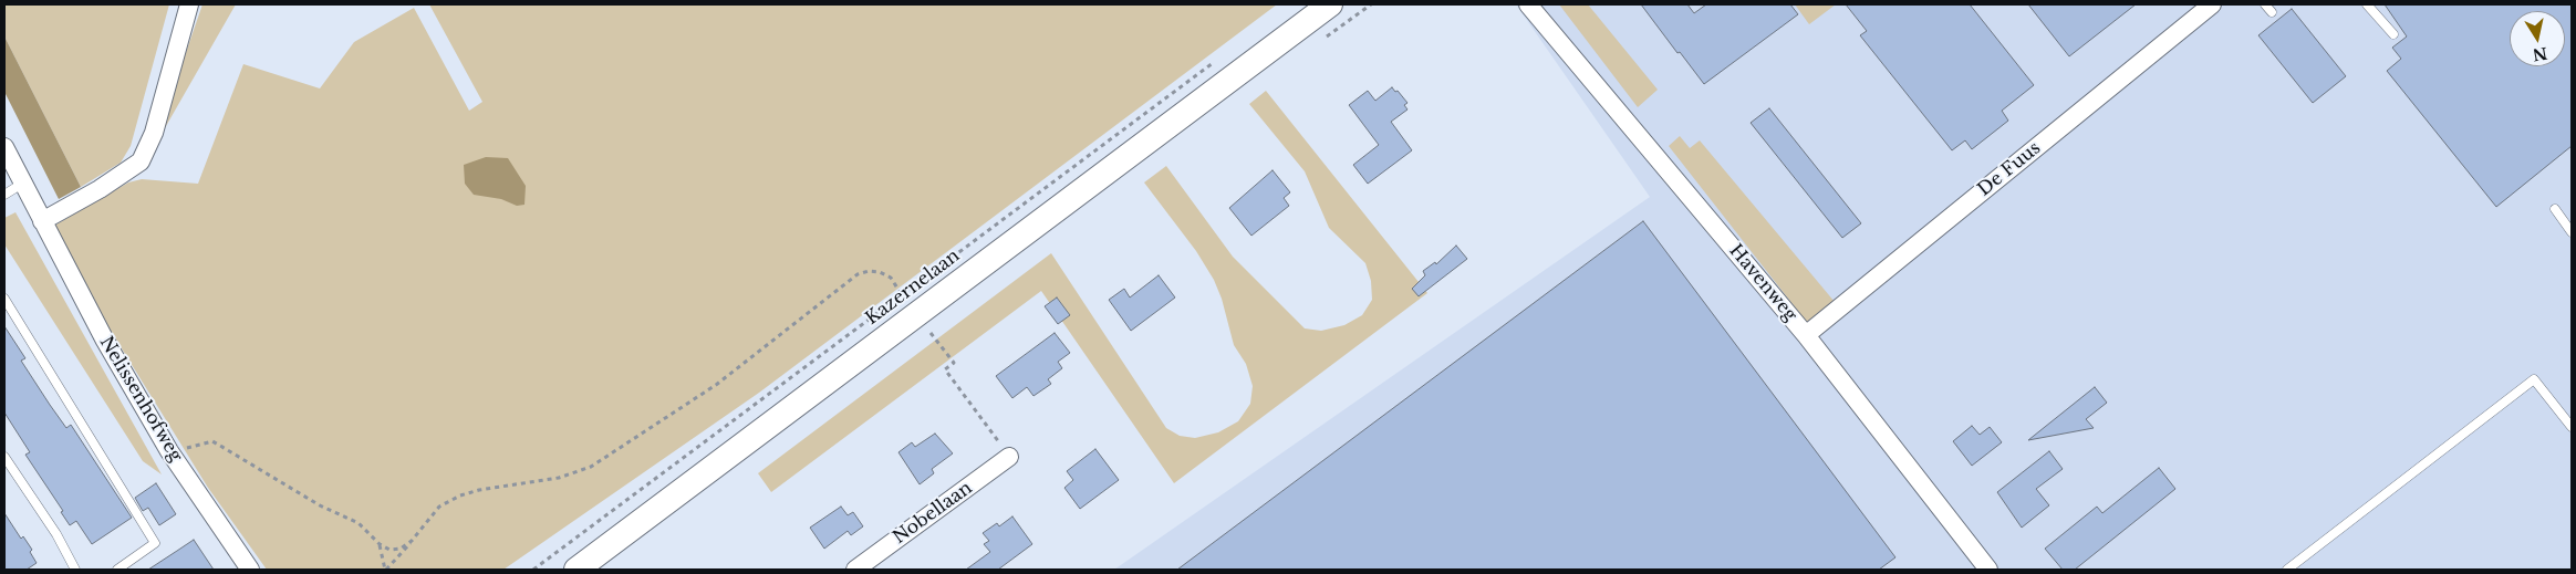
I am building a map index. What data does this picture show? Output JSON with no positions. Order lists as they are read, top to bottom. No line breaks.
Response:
{"streets":{"street":["De Fuus","Havenweg","Kazernelaan","Nelissenhofweg","Nobellaan"]},"crossings":[["De Fuus","Havenweg"]],"north":"bottom"}
